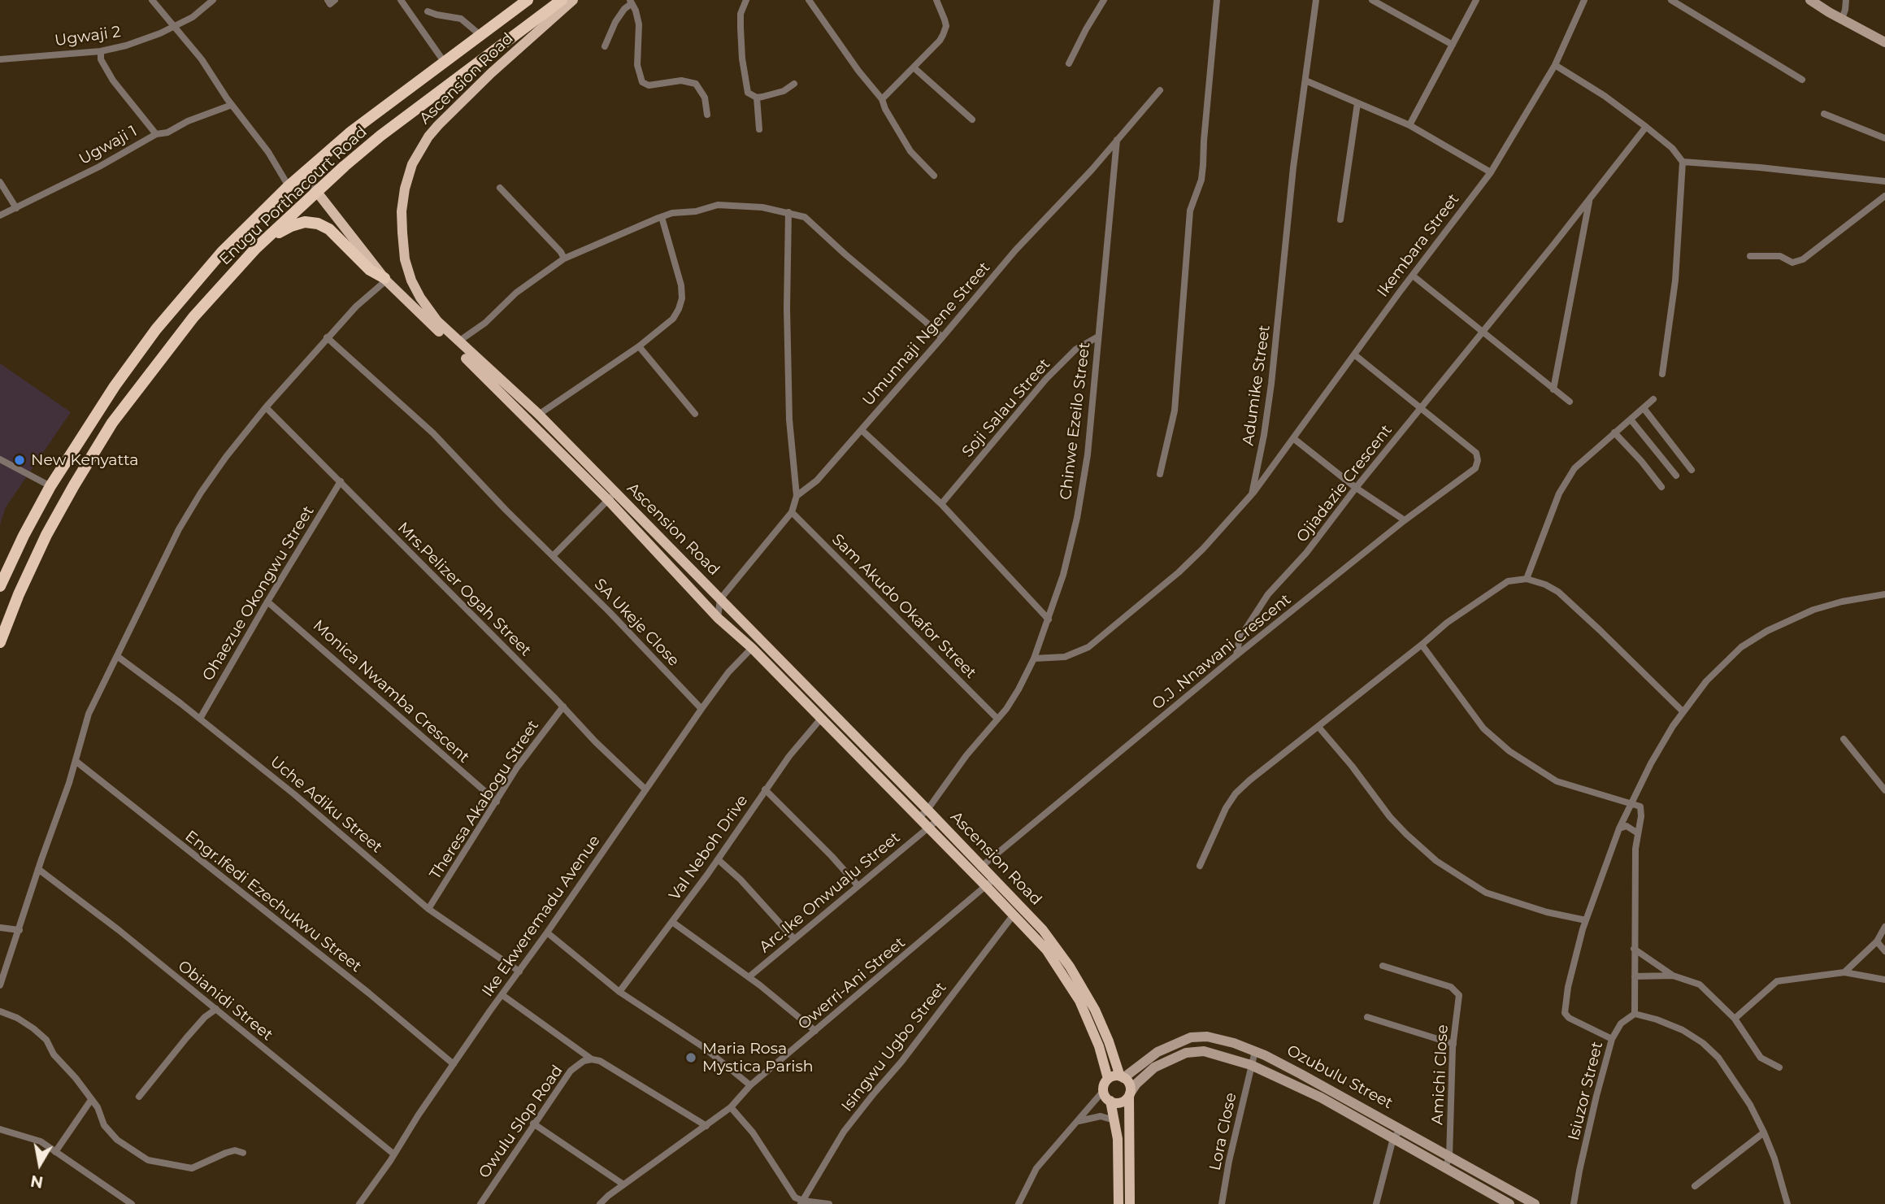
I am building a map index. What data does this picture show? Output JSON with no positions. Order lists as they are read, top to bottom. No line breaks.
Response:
{"streets":{"highway":["Enugu Porthacourt Road"],"main road":["Ascension Road","Ozubulu Street"],"street":["Ugwaji 2","Ugwaji 1","Ikembara Street","Umunnaji Ngene Street","Adumike Street","Soji Salau Street","Chinwe Ezeilo Street","Ojiadazie Crescent","Mrs.Pelizer Ogah Street","Ohaezue Okongwu Street","Sam Akudo Okafor Street","SA Ukeje Close","O.J .Nnawani Crescent","Monica Nwamba Crescent","Theresa Akabogu Street","Uche Adiku Street","Val Neboh Drive","Arc.Ike Onwualu Street","Engr.Ifedi Ezechukwu Street","Ike Ekweremadu Avenue","Owerri-Ani Street","Obianidi Street","Isingwu Ugbo Street","Amichi Close","Isiuzor Street","Owulu Slop Road","Lora Close"]},"crossings":[["Ascension Road","Enugu Porthacourt Road"],["Ascension Road","Chinwe Ezeilo Street"],["Ascension Road","O.J .Nnawani Crescent"],["Ascension Road","Val Neboh Drive"],["Ascension Road","Arc.Ike Onwualu Street"],["Ascension Road","Ike Ekweremadu Avenue"],["Ascension Road","Owerri-Ani Street"],["Ascension Road","Isingwu Ugbo Street"],["Ascension Road","Ozubulu Street"],["Ikembara Street","Adumike Street"],["Umunnaji Ngene Street","Chinwe Ezeilo Street"],["Soji Salau Street","Chinwe Ezeilo Street"],["Chinwe Ezeilo Street","Sam Akudo Okafor Street"],["Ojiadazie Crescent","O.J .Nnawani Crescent"],["Mrs.Pelizer Ogah Street","Ohaezue Okongwu Street"],["Mrs.Pelizer Ogah Street","Theresa Akabogu Street"],["Mrs.Pelizer Ogah Street","Ike Ekweremadu Avenue"],["Ohaezue Okongwu Street","Monica Nwamba Crescent"],["Ohaezue Okongwu Street","Uche Adiku Street"],["SA Ukeje Close","Ike Ekweremadu Avenue"],["Monica Nwamba Crescent","Theresa Akabogu Street"],["Theresa Akabogu Street","Uche Adiku Street"],["Uche Adiku Street","Ike Ekweremadu Avenue"],["Engr.Ifedi Ezechukwu Street","Ike Ekweremadu Avenue"],["Ike Ekweremadu Avenue","Obianidi Street"],["Amichi Close","Ozubulu Street"],["Ozubulu Street","Lora Close"]],"places":["New Kenyatta","Maria Rosa Mystica Parish"],"north":"bottom"}
